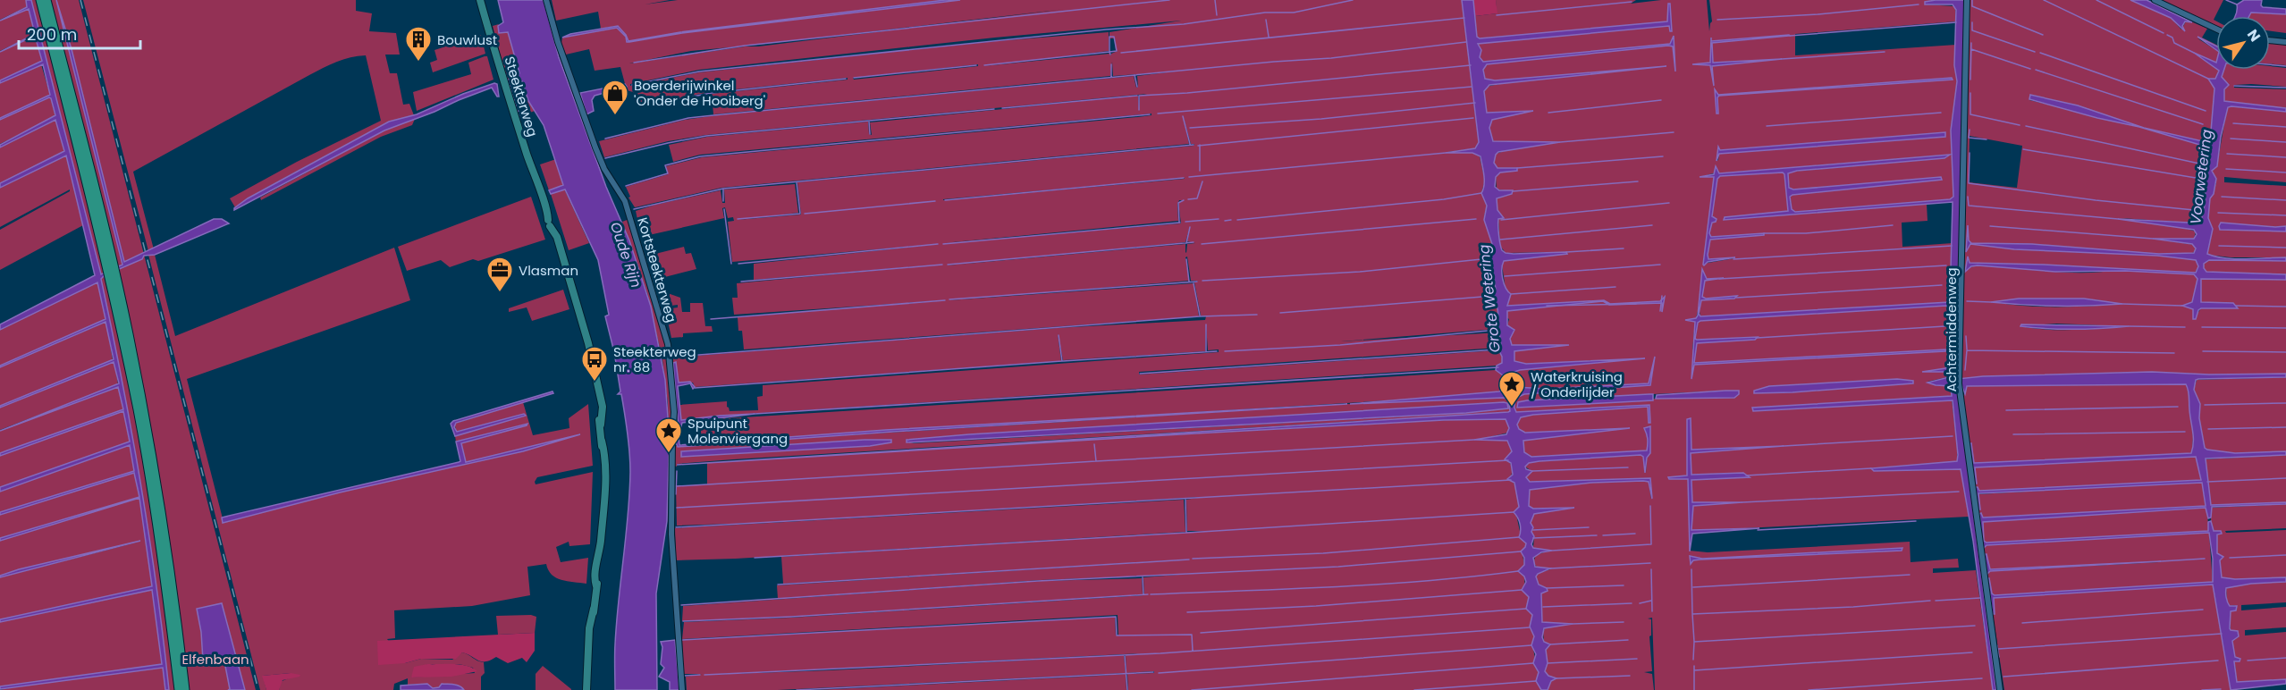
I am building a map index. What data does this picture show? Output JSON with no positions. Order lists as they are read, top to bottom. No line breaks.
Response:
{"streets":{"main road":["Steekterweg"],"street":["Kortsteekterweg","Achtermiddenweg"]},"water":["Voorwetering","Oude Rijn","Grote Wetering"],"parks":["Elfenbaan"],"places":{"building":["Bouwlust"],"shop":["Boerderijwinkel 'Onder de Hooiberg'"],"office":["Vlasman"],"bus stop":["Steekterweg nr. 88"],"place":["Waterkruising / Onderlijder","Spuipunt Molenviergang"]},"scale_bar":"200 m","north":"top right"}
